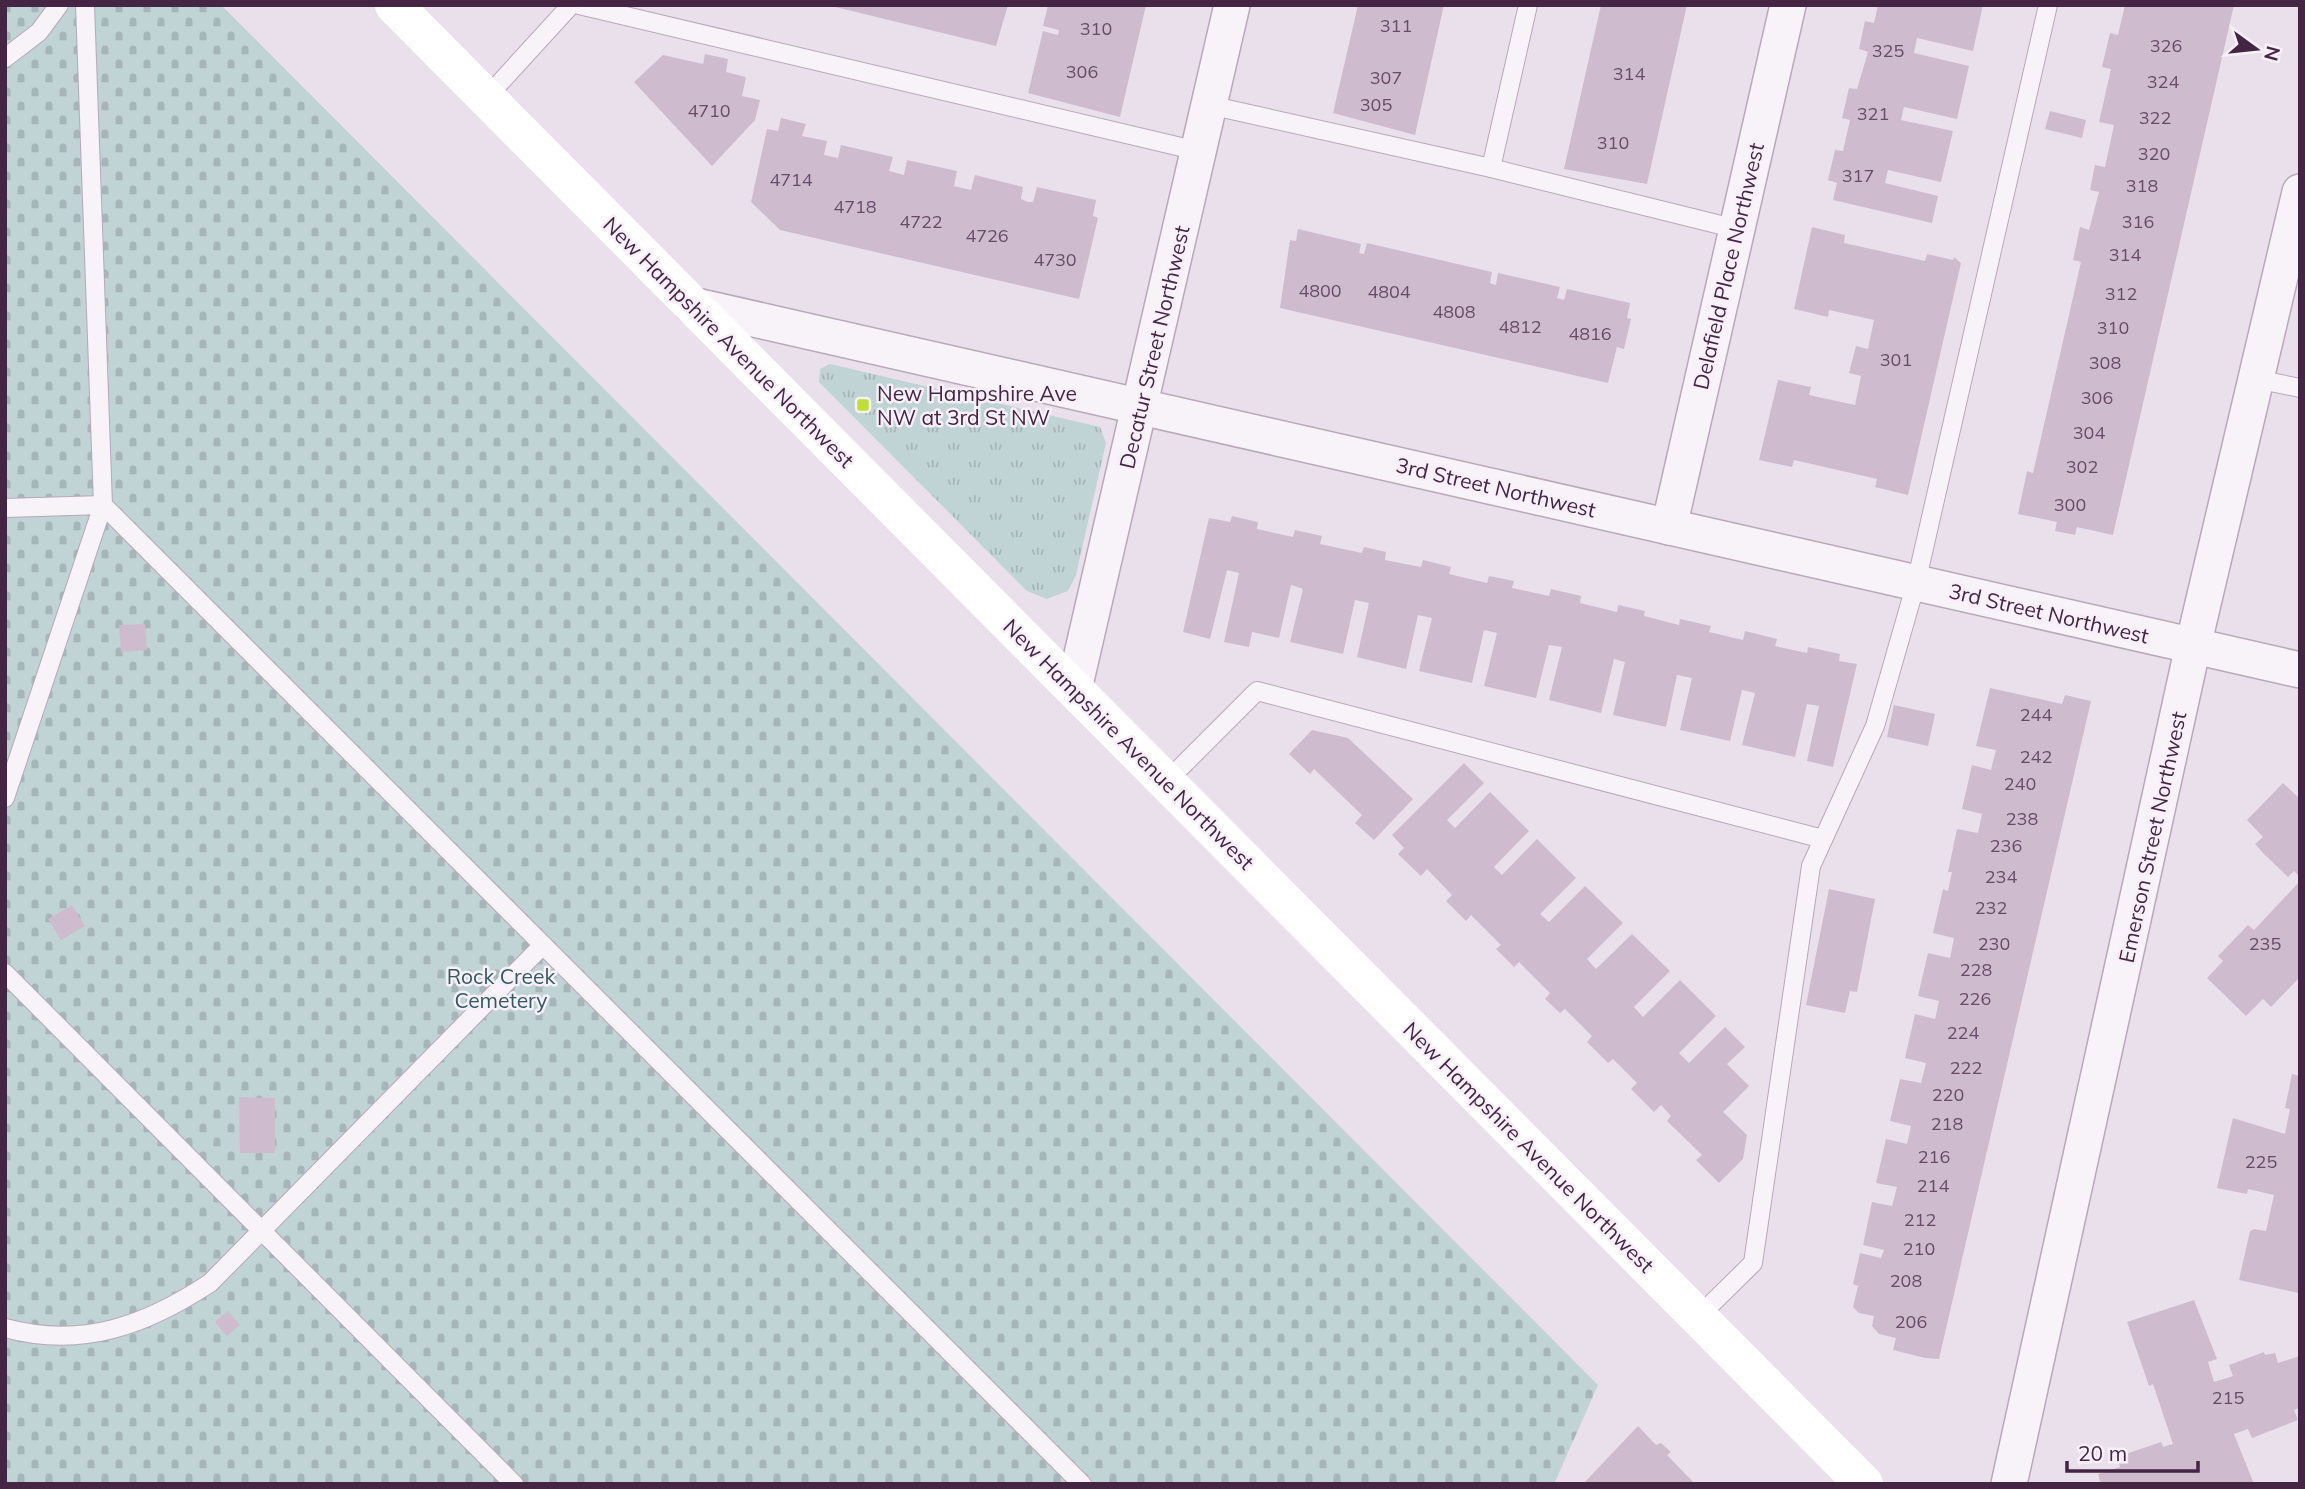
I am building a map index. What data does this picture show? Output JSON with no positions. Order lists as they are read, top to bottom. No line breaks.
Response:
{"streets":{"main road":["New Hampshire Avenue Northwest"],"street":["Delafield Place Northwest","Decatur Street Northwest","3rd Street Northwest","Emerson Street Northwest"]},"crossings":[["Delafield Place Northwest","3rd Street Northwest"],["New Hampshire Avenue Northwest","Decatur Street Northwest"],["New Hampshire Avenue Northwest","3rd Street Northwest"],["Decatur Street Northwest","3rd Street Northwest"],["3rd Street Northwest","Emerson Street Northwest"]],"parks":["Rock Creek Cemetery"],"places":{"transit":["New Hampshire Ave NW at 3rd St NW"]},"house_numbers":["311","310","326","325","306","314","307","324","305","4710","321","322","310","320","317","4714","318","4718","4722","316","4726","314","4730","4800","4804","312","4808","4812","310","4816","301","308","306","304","302","300","244","242","240","238","236","234","232","230","235","228","226","224","222","220","218","216","225","214","212","210","208","206","215"],"scale_bar":"20 m","north":"right"}
